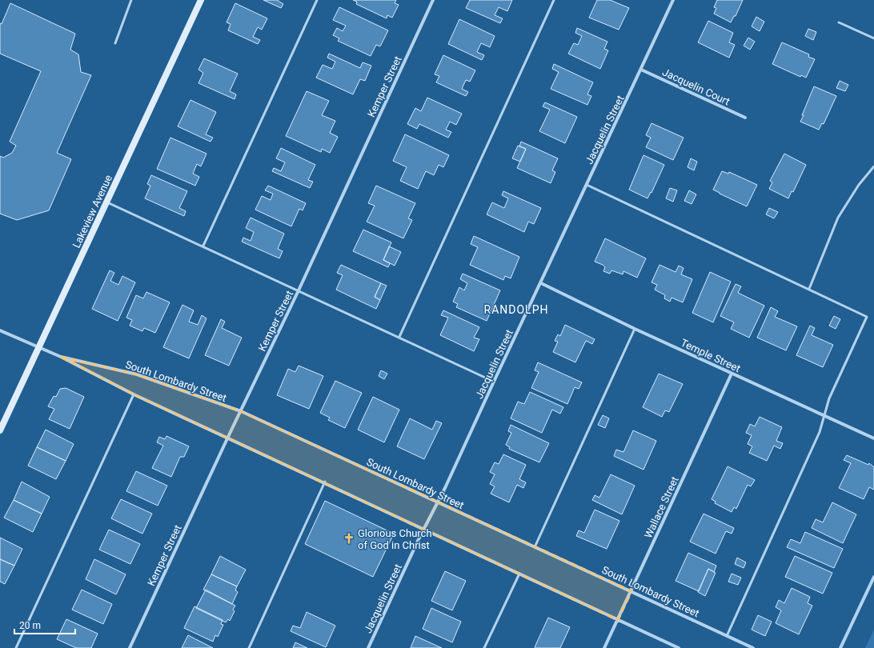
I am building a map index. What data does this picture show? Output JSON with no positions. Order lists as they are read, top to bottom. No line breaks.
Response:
{"streets":{"street":["Kemper Street","Jacquelin Court","Jacquelin Street","Lakeview Avenue","Temple Street","South Lombardy Street","Wallace Street"]},"crossings":[["Kemper Street","South Lombardy Street"],["Jacquelin Court","Jacquelin Street"],["Jacquelin Street","Temple Street"],["Jacquelin Street","South Lombardy Street"],["Lakeview Avenue","South Lombardy Street"],["Temple Street","Wallace Street"],["South Lombardy Street","Wallace Street"]],"districts":["RANDOLPH"],"places":{"church":["Glorious Church of God in Christ"]},"scale_bar":"20 m"}
